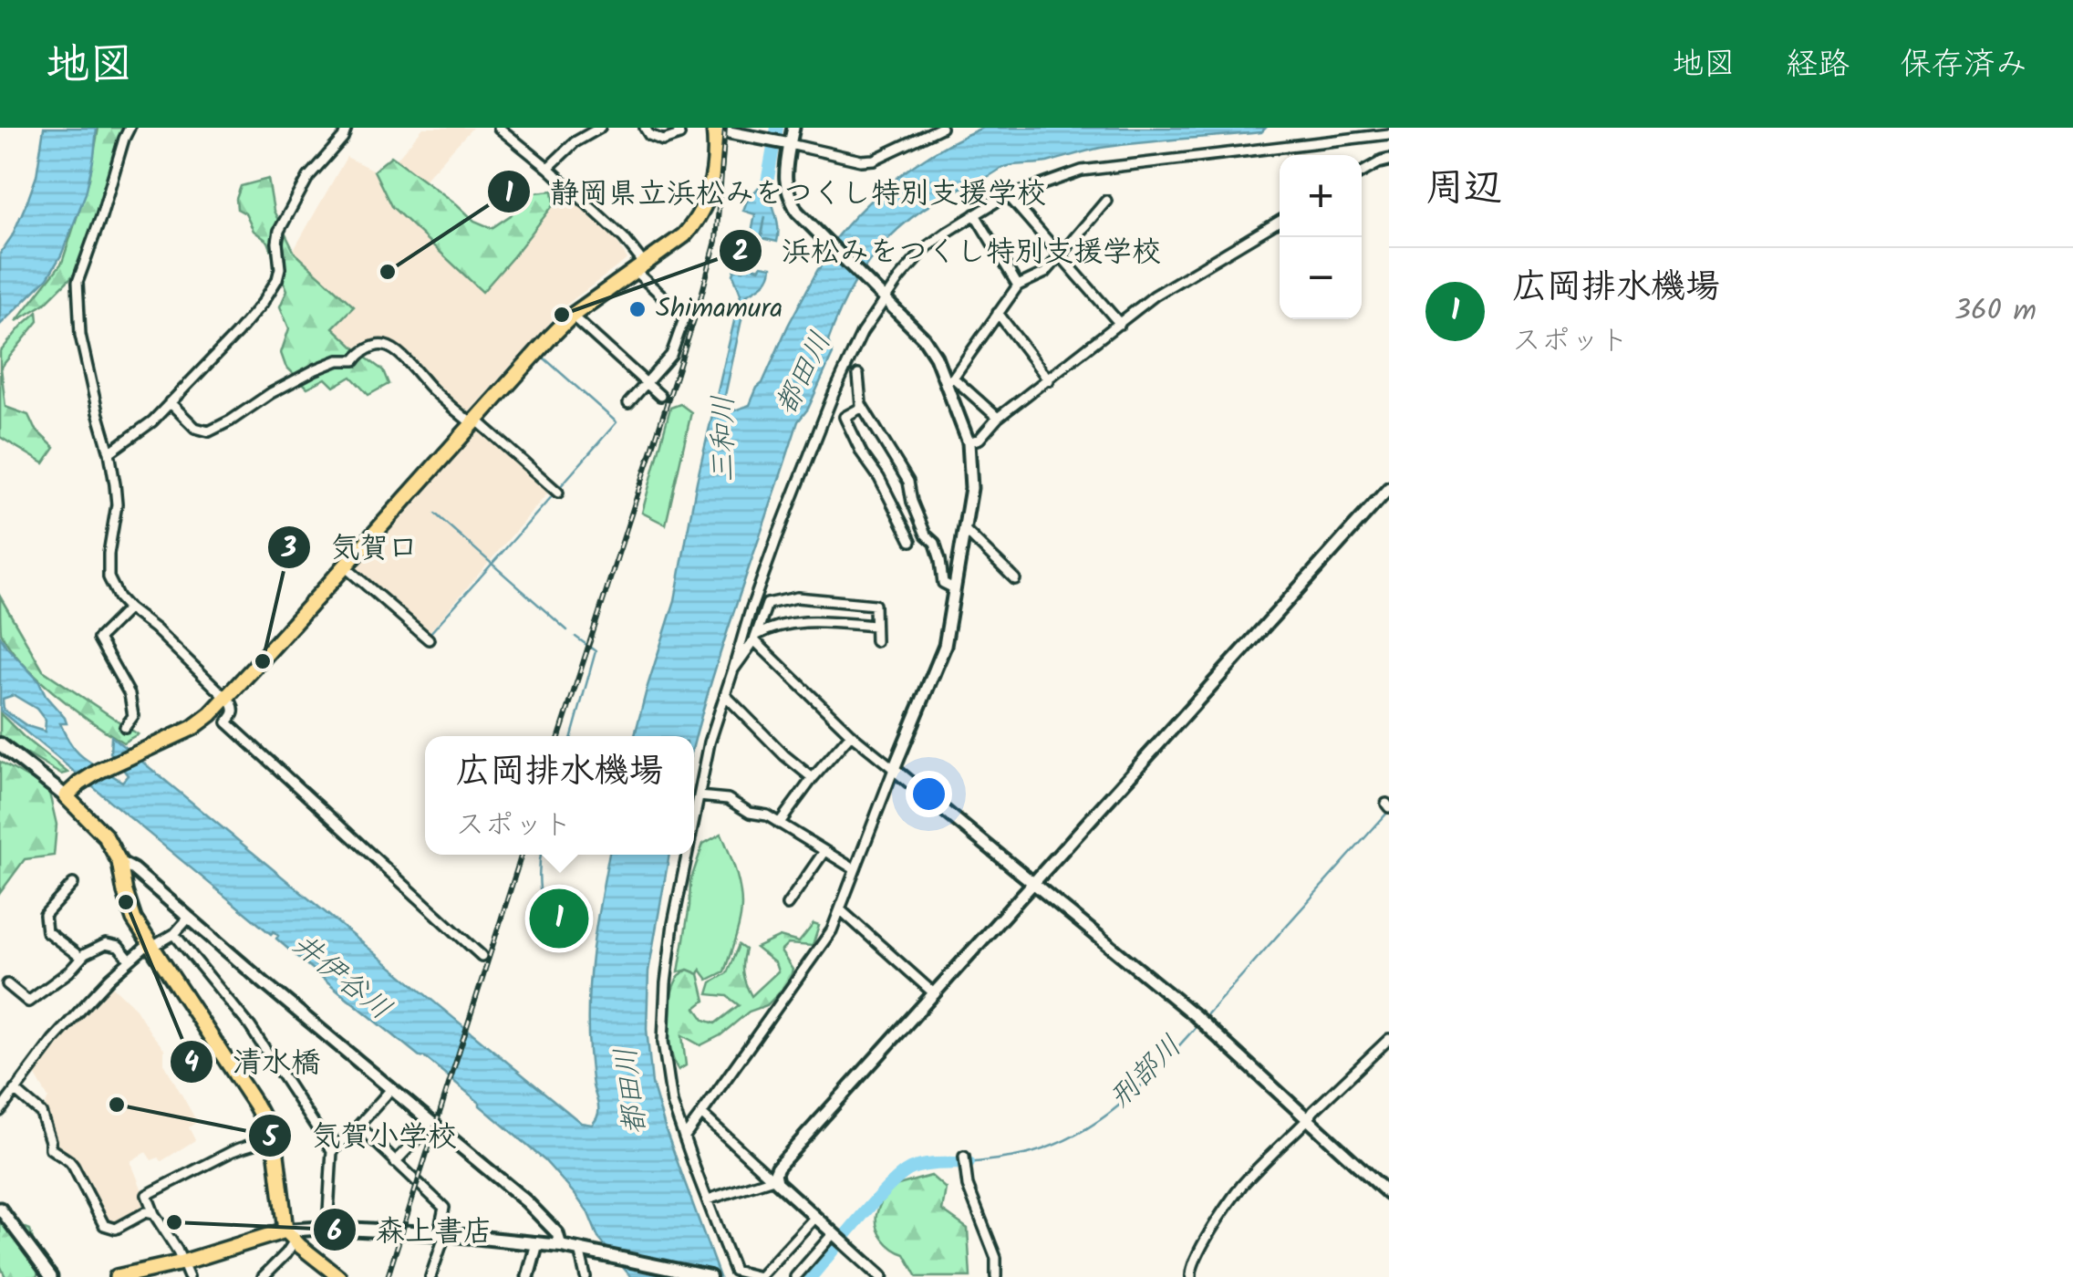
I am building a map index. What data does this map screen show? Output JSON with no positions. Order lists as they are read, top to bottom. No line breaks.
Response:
{"water":["都田川","三和川","井伊谷川","刑部川"],"places":["静岡県立浜松みをつくし特別支援学校","Shimamura","浜松みをつくし特別支援学校","気賀口","清水橋","気賀小学校","森上書店"],"page":{"header":"地図","nav":["地図","経路","保存済み"],"heading":"周辺","map_buttons":["+","−"],"list":[{"mark":"1","name":"広岡排水機場","note":"スポット","value":"360 m"}],"popup":["広岡排水機場","スポット"],"pins":"1"}}
